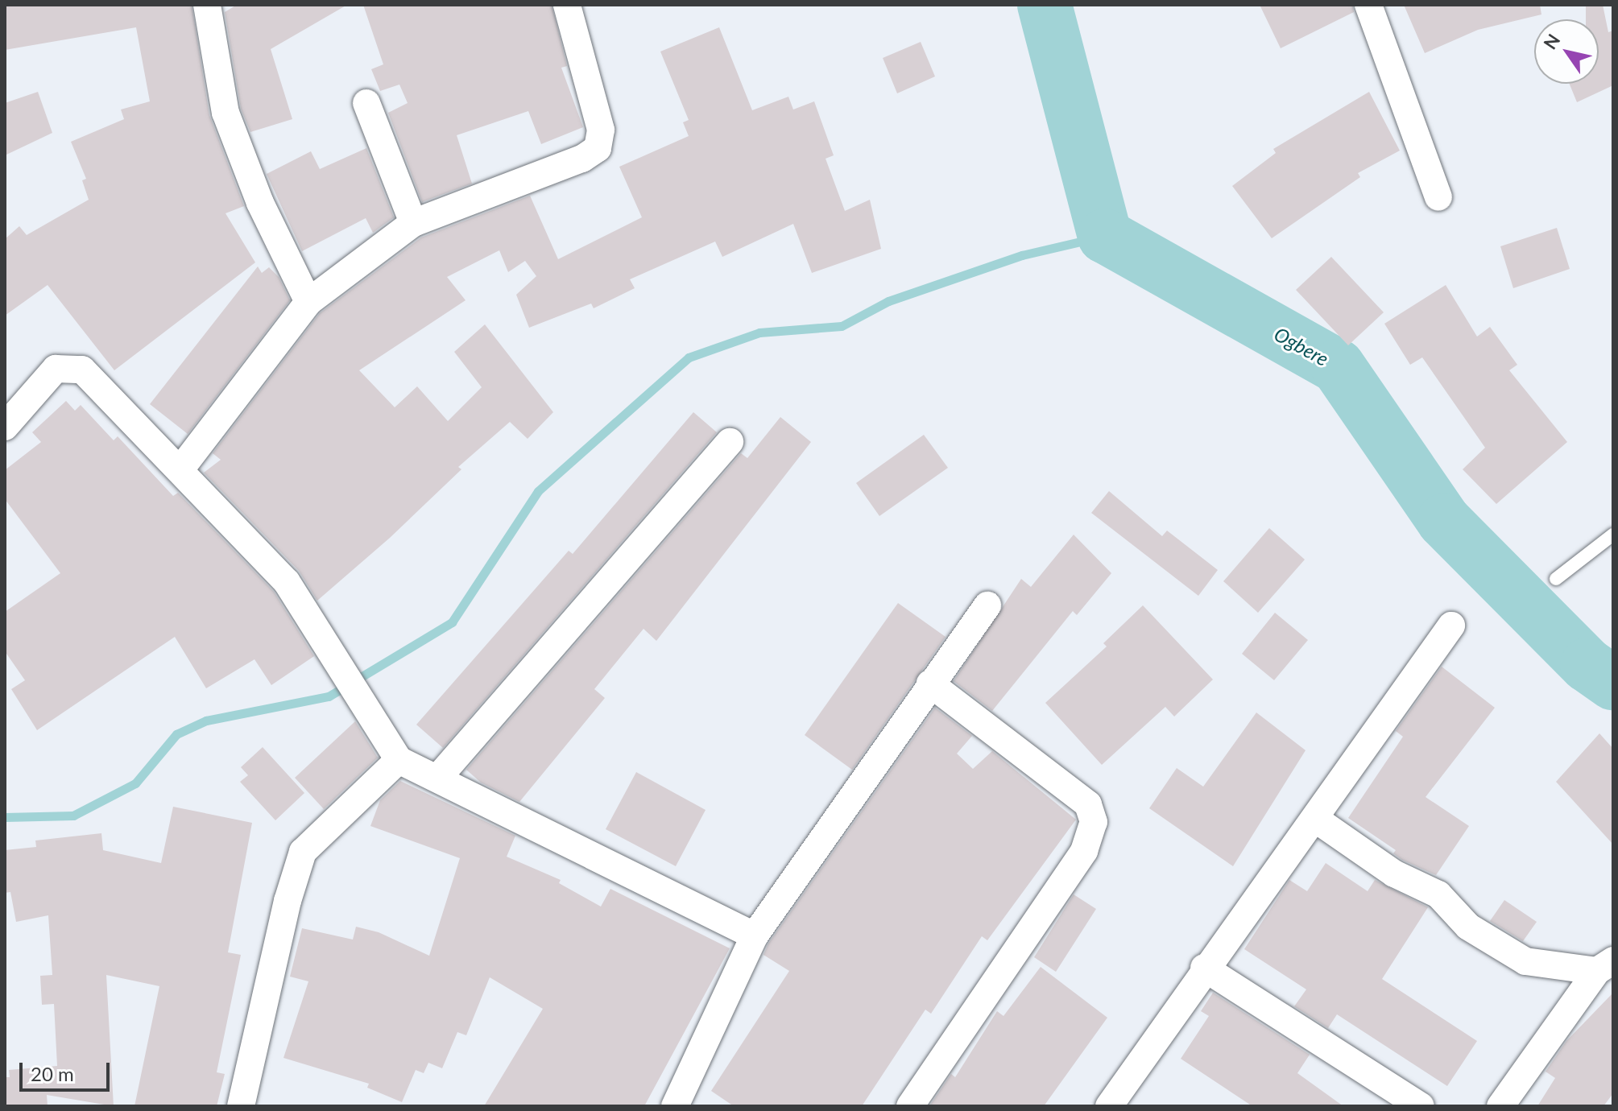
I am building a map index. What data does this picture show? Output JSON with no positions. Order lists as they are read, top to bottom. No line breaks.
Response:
{"water":["Ogbere"],"scale_bar":"20 m","north":"top left"}
